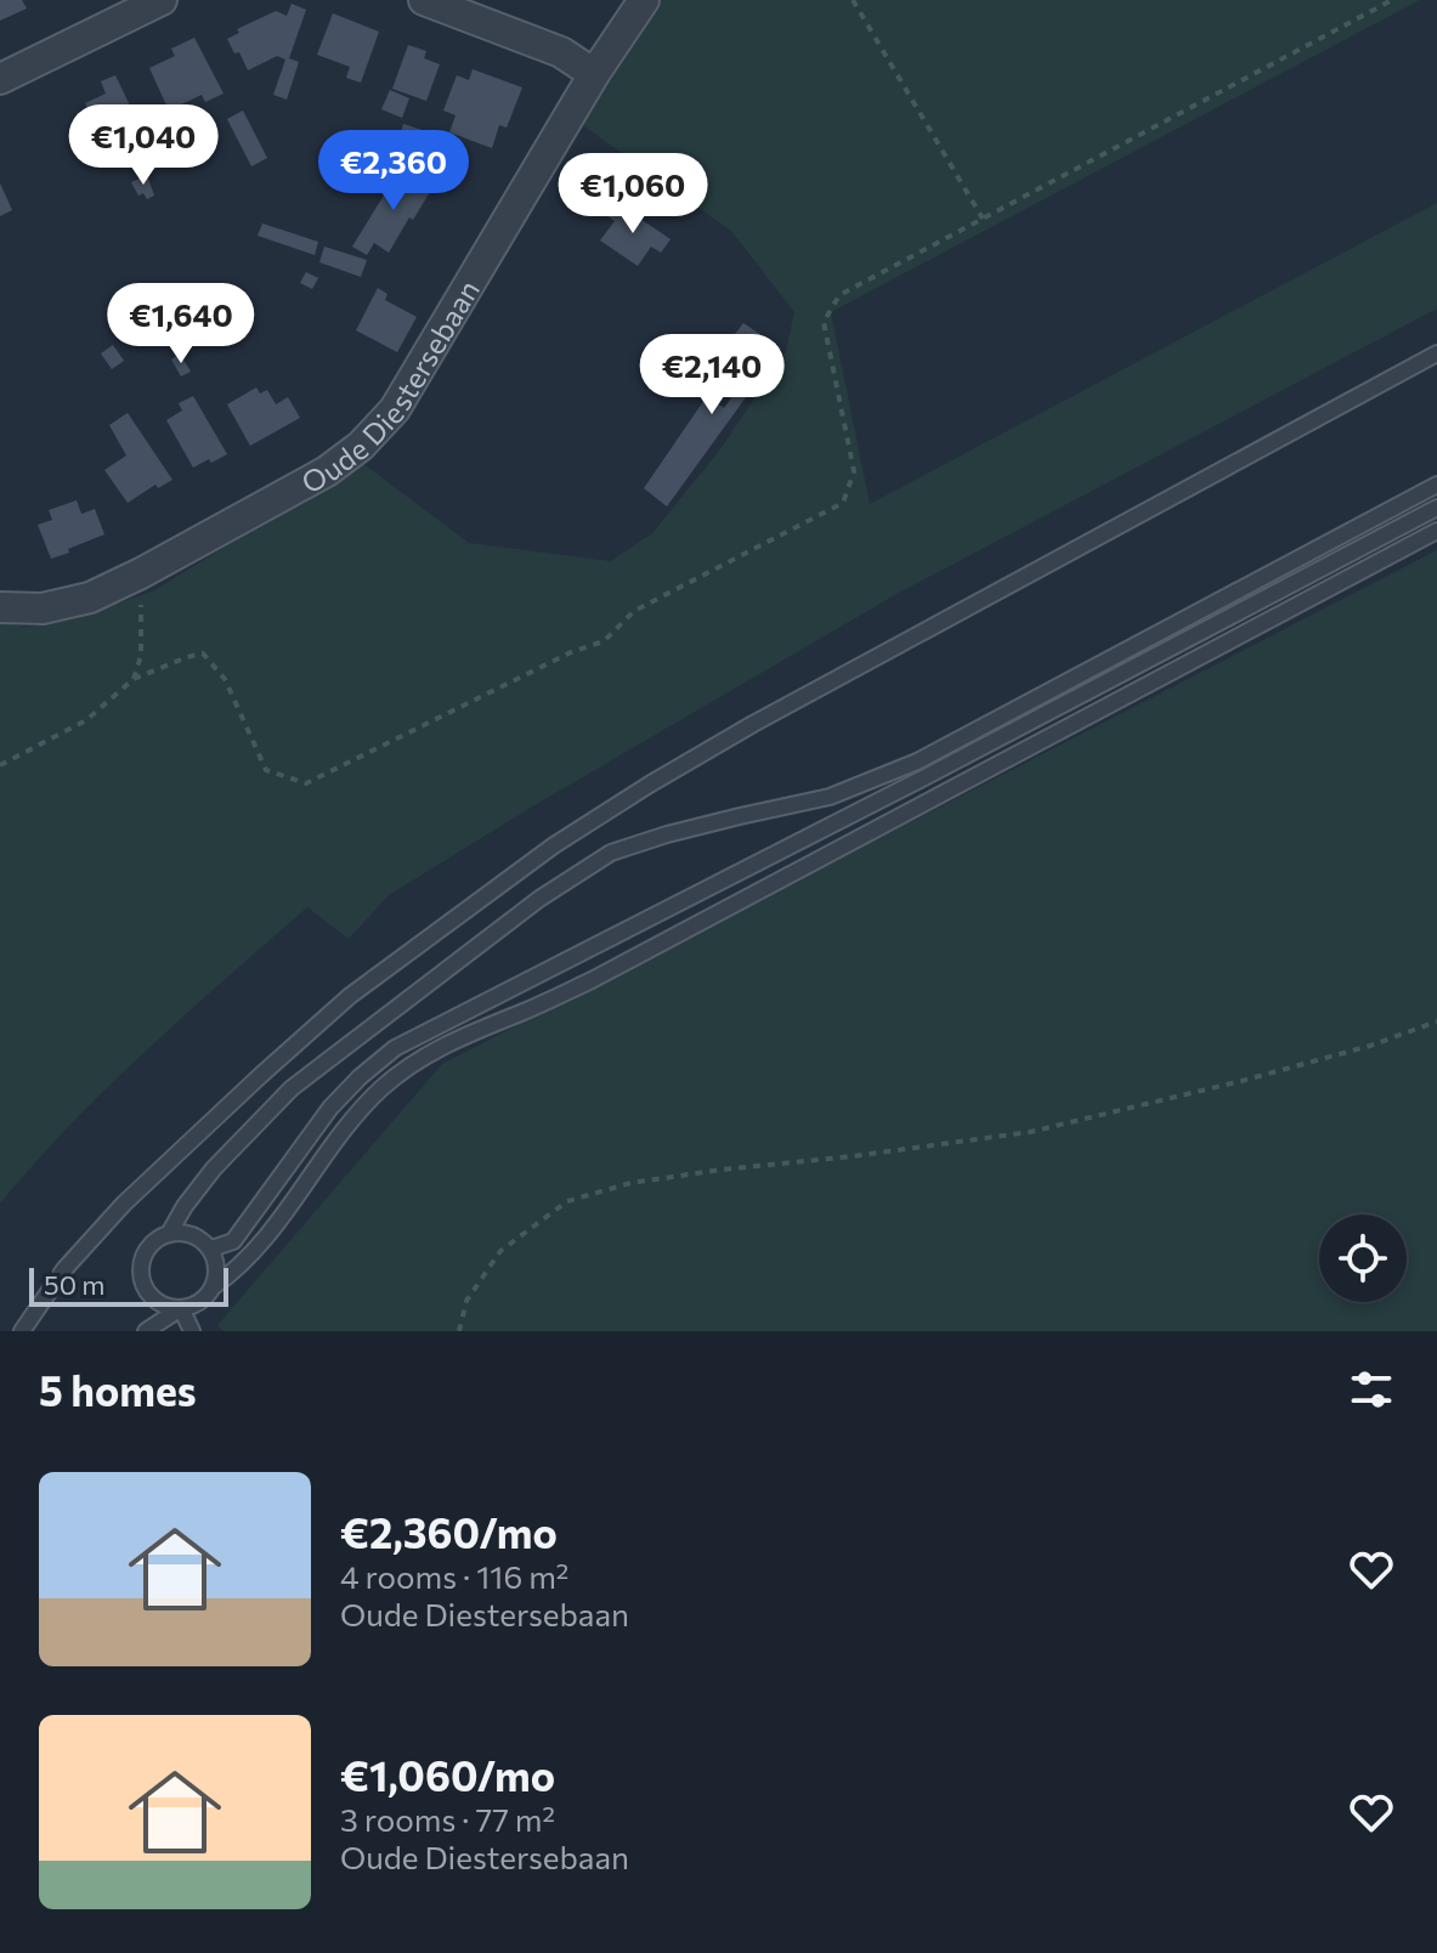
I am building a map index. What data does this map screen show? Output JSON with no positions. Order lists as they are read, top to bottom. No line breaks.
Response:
{"streets":{"street":["Oude Diestersebaan"]},"scale_bar":"50 m","page":{"price":["€1,040","€2,360","€1,060","€1,640","€2,140"],"scale":"50 m","heading":"5 homes","list":[{"name":"€2,360/mo","note":"4 rooms · 116 m² · Oude Diestersebaan"},{"name":"€1,060/mo","note":"3 rooms · 77 m² · Oude Diestersebaan"}]}}
